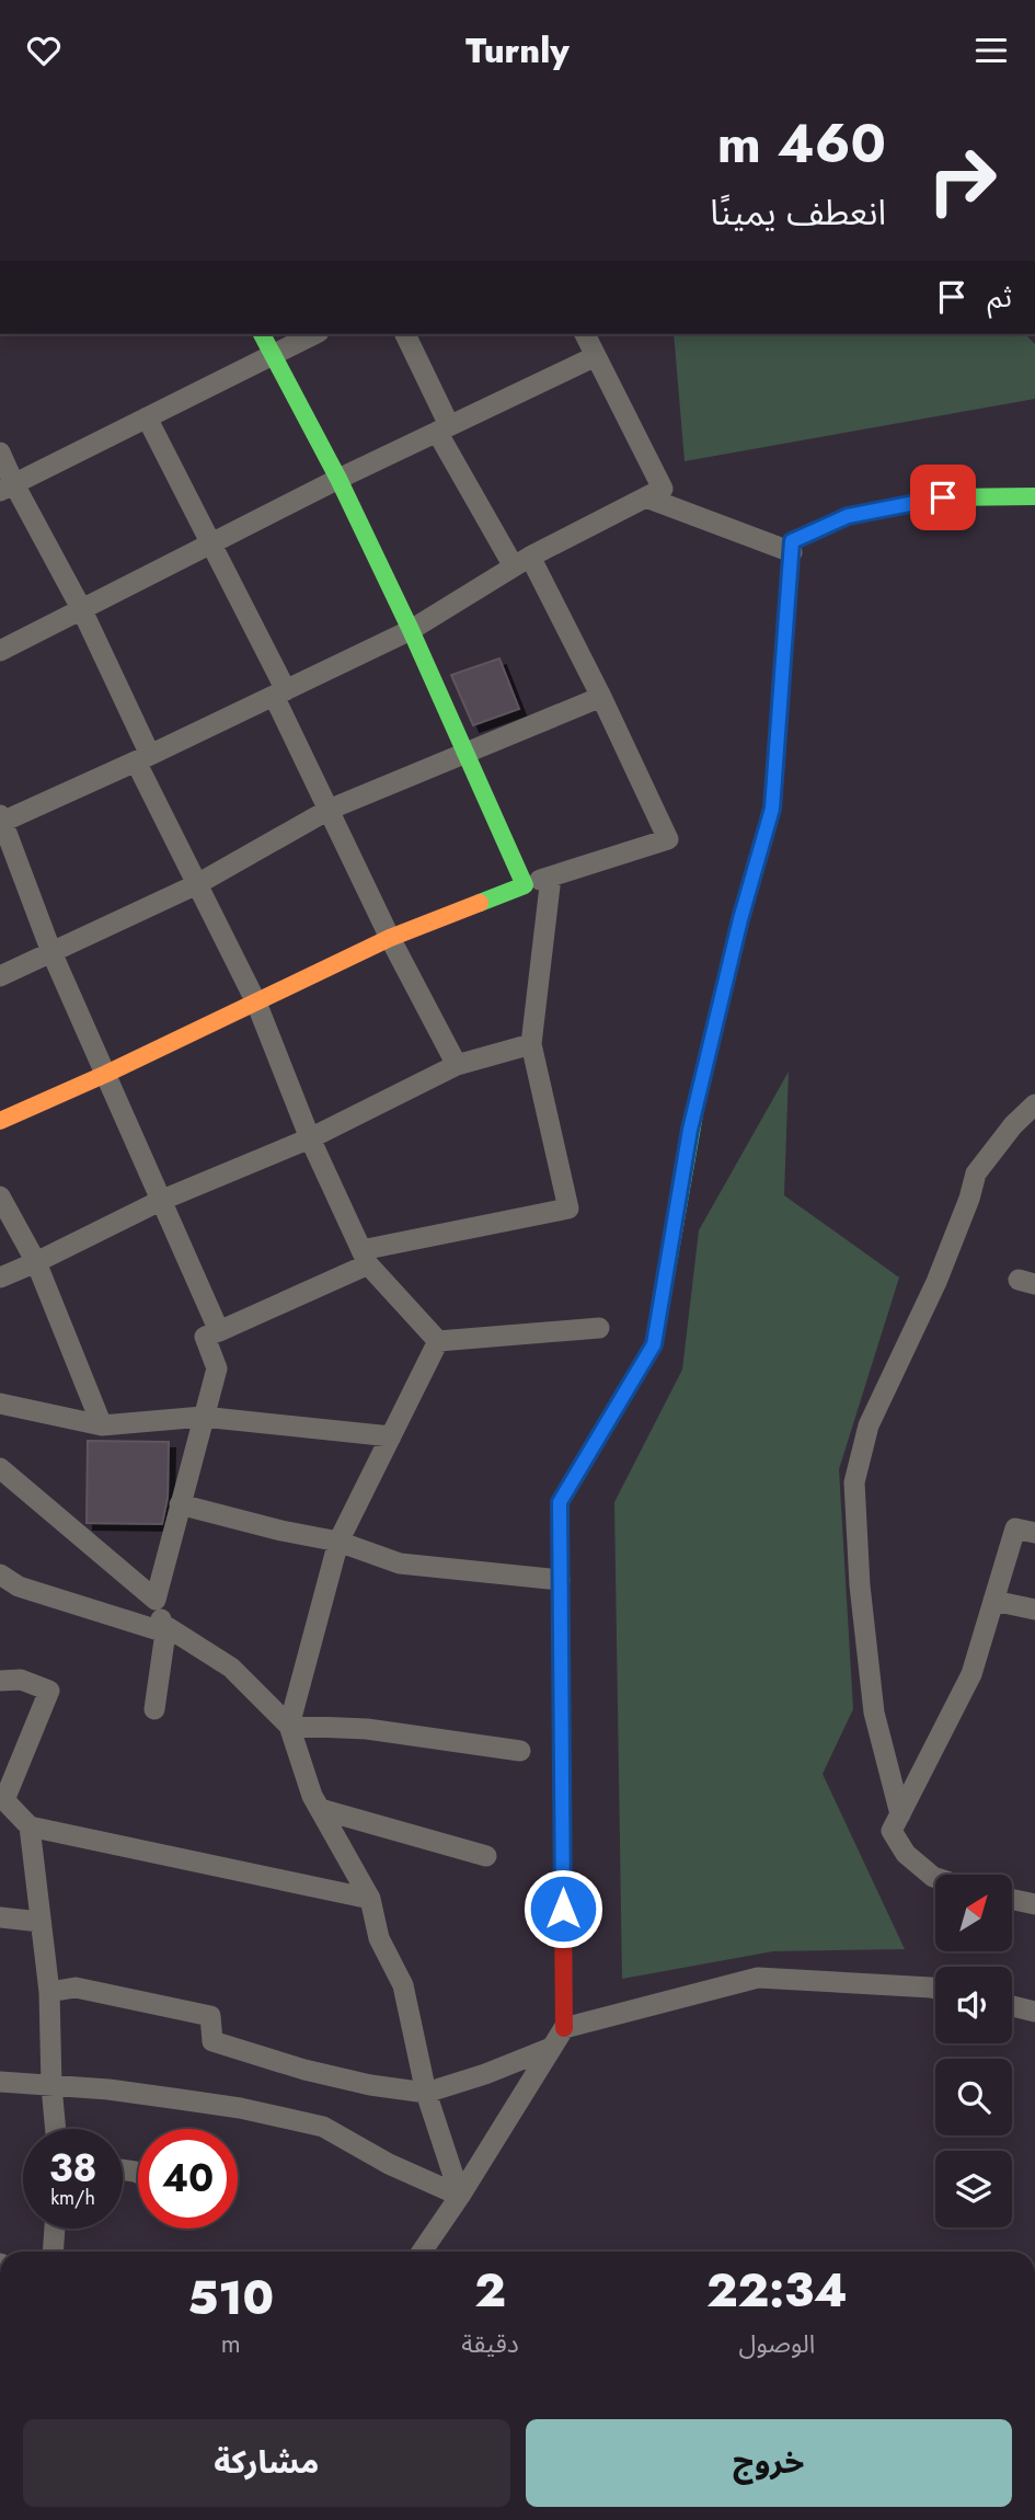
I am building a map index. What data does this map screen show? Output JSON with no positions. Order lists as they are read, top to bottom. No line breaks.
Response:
{"north":"top right","page":{"header":"Turnly","turn":["460 m","انعطف يمينًا"],"then":"ثم","speed":"38 km/h","limit":"40","eta":["22:34","الوصول","2","دقيقة","510","m"],"buttons":["خروج","مشاركة"]}}
